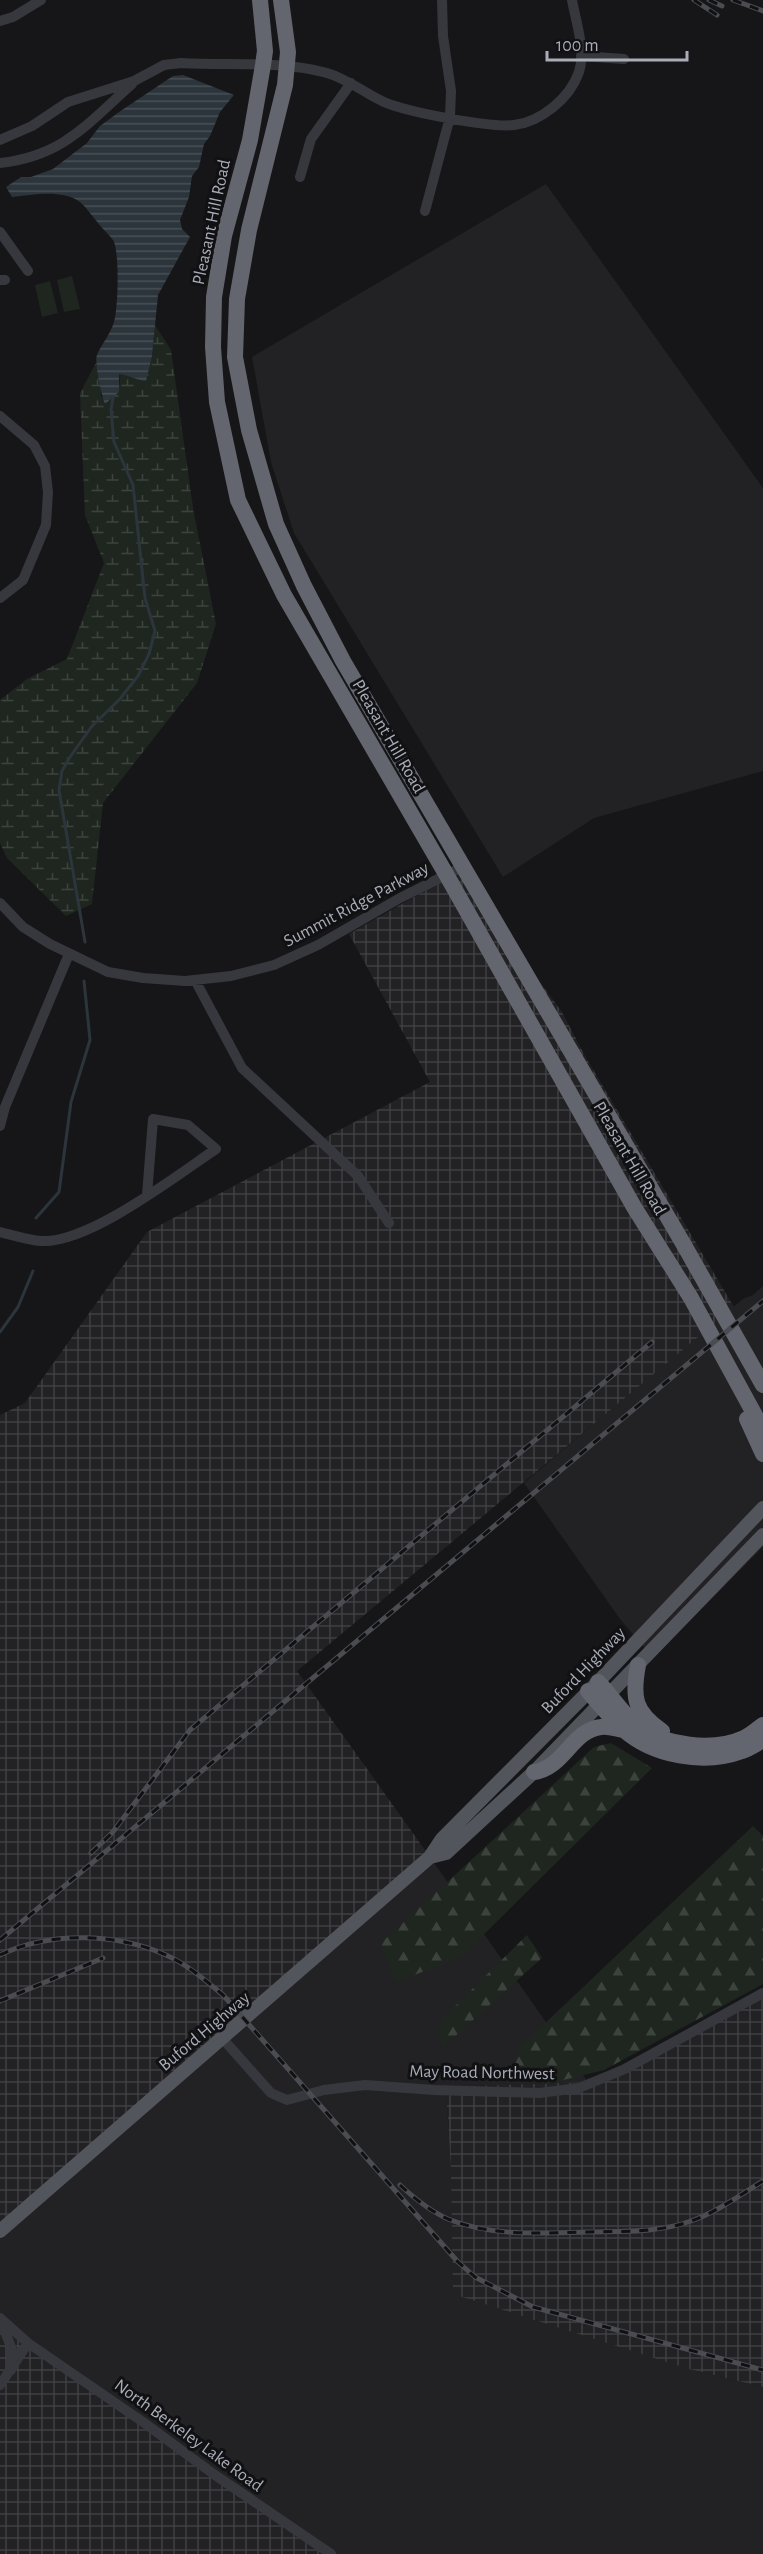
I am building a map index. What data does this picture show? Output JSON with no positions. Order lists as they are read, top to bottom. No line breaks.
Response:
{"streets":{"highway":["Pleasant Hill Road"],"main road":["Buford Highway"],"street":["Summit Ridge Parkway","May Road Northwest","North Berkeley Lake Road"]},"crossings":[["Pleasant Hill Road","Summit Ridge Parkway"],["Buford Highway","May Road Northwest"]],"scale_bar":"100 m"}
